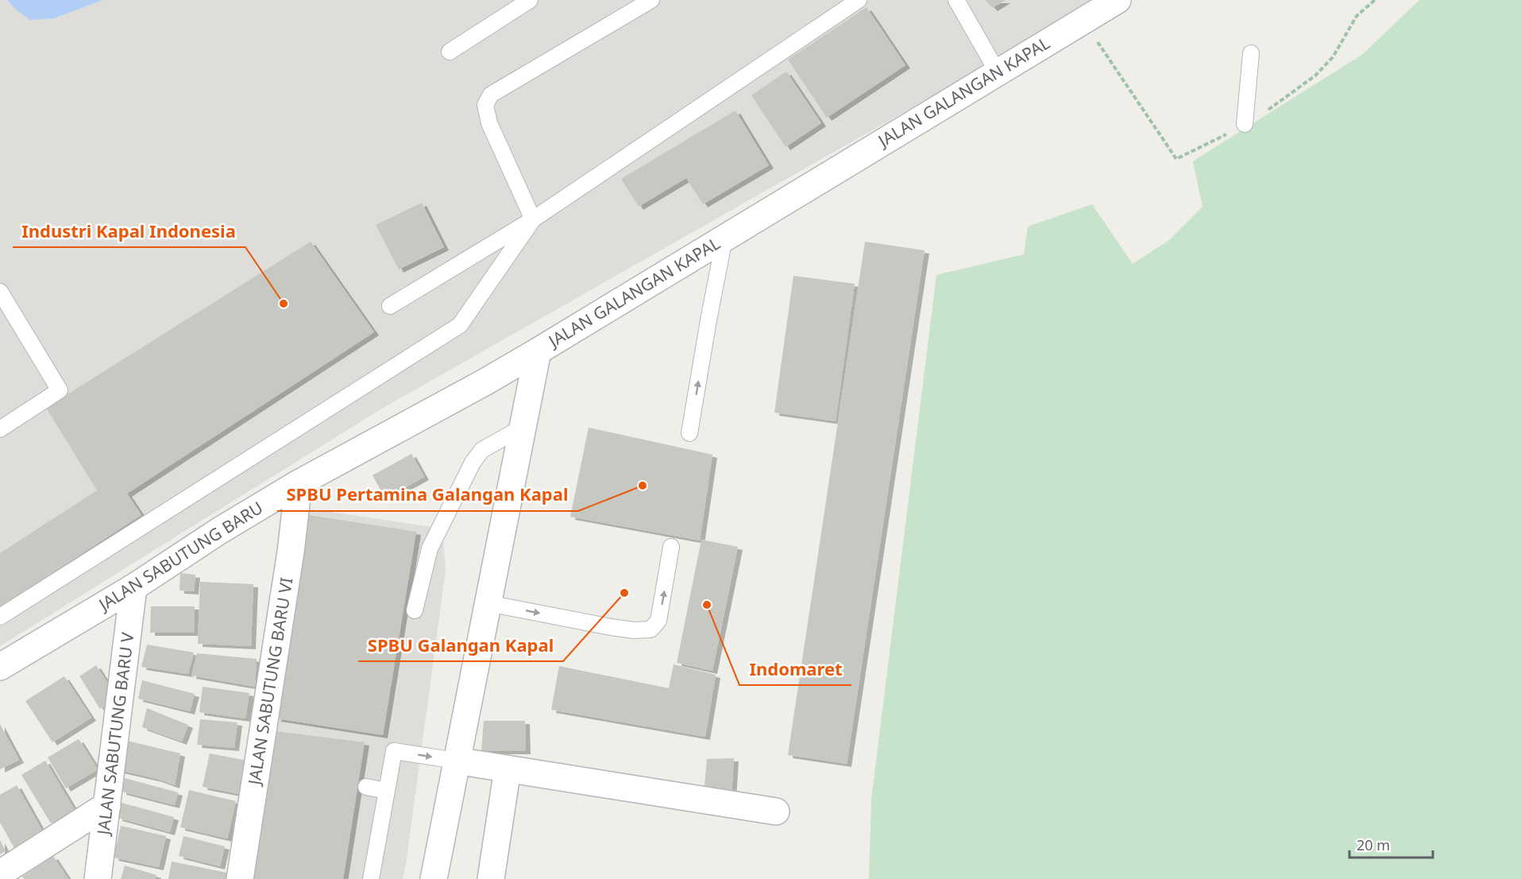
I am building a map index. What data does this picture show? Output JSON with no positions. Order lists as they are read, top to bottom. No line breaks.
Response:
{"streets":{"street":["JALAN GALANGAN KAPAL","JALAN SABUTUNG BARU","JALAN SABUTUNG BARU VI","JALAN SABUTUNG BARU V"]},"crossings":[["JALAN GALANGAN KAPAL","JALAN SABUTUNG BARU"],["JALAN SABUTUNG BARU","JALAN SABUTUNG BARU VI"],["JALAN SABUTUNG BARU","JALAN SABUTUNG BARU V"]],"places":["Industri Kapal Indonesia","SPBU Pertamina Galangan Kapal","SPBU Galangan Kapal","Indomaret"],"scale_bar":"20 m"}
